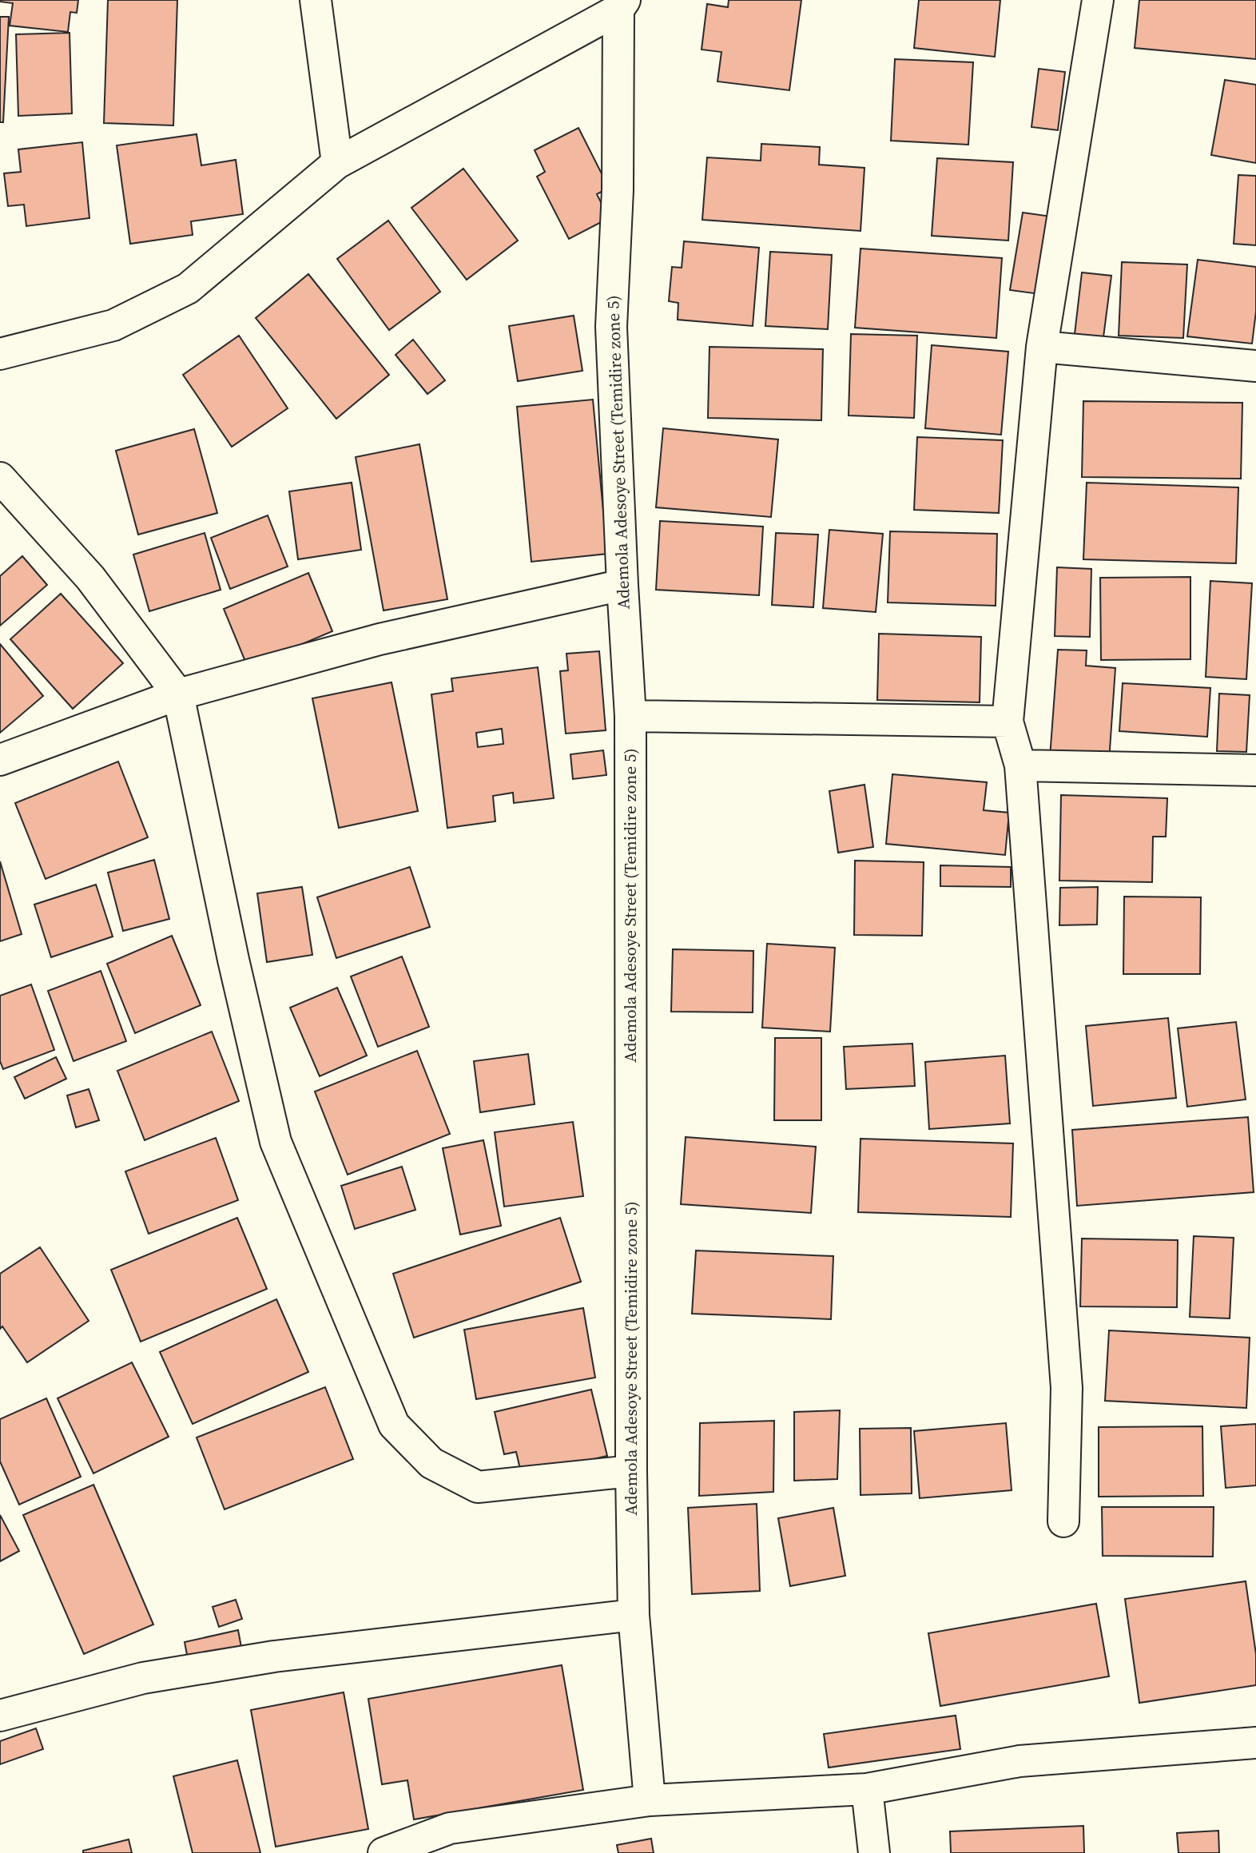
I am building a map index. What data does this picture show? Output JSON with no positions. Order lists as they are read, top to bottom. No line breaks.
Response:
{"streets":{"street":["Ademola Adesoye Street (Temidire zone 5)"]}}
